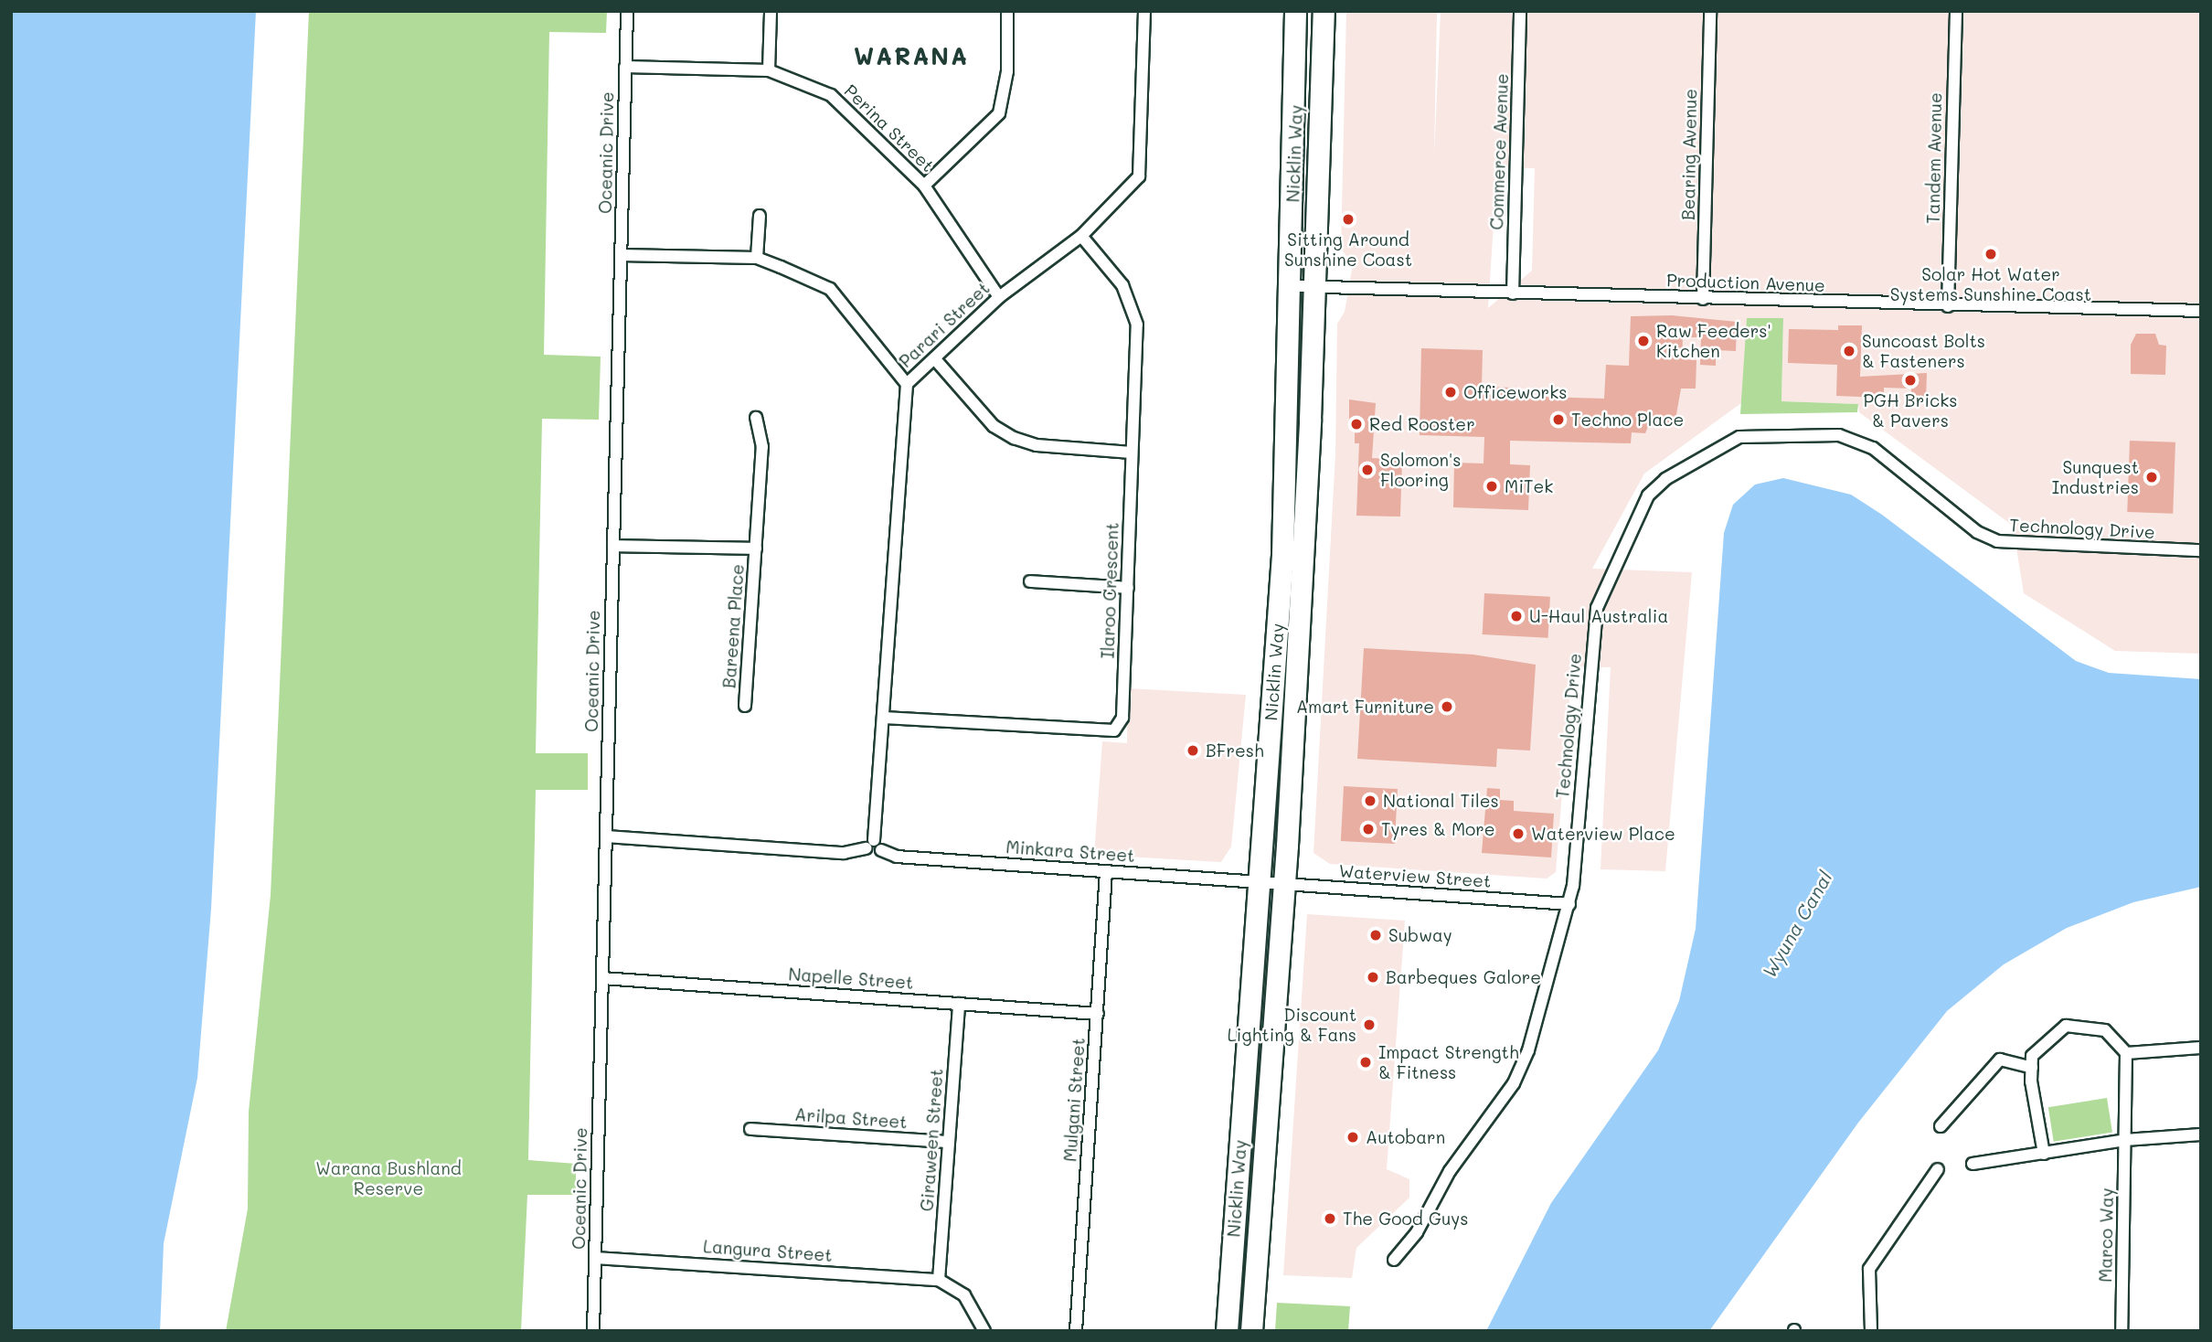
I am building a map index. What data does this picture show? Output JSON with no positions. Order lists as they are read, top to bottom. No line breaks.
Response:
{"streets":{"highway":["Nicklin Way"],"street":["Perina Street","Commerce Avenue","Oceanic Drive","Bearing Avenue","Tandem Avenue","Production Avenue","Parari Street","Technology Drive","Ilaroo Crescent","Bareena Place","Minkara Street","Waterview Street","Napelle Street","Mulgani Street","Arilpa Street","Giraween Street","Marco Way","Langura Street"]},"crossings":[["Perina Street","Oceanic Drive"],["Perina Street","Parari Street"],["Commerce Avenue","Production Avenue"],["Oceanic Drive","Bareena Place"],["Oceanic Drive","Minkara Street"],["Oceanic Drive","Napelle Street"],["Oceanic Drive","Langura Street"],["Nicklin Way","Production Avenue"],["Nicklin Way","Minkara Street"],["Nicklin Way","Waterview Street"],["Bearing Avenue","Production Avenue"],["Tandem Avenue","Production Avenue"],["Parari Street","Ilaroo Crescent"],["Parari Street","Minkara Street"],["Technology Drive","Waterview Street"],["Minkara Street","Waterview Street"],["Minkara Street","Mulgani Street"],["Napelle Street","Mulgani Street"],["Napelle Street","Giraween Street"],["Arilpa Street","Giraween Street"],["Giraween Street","Langura Street"]],"districts":["WARANA"],"water":["Wyuna Canal"],"parks":["Warana Bushland Reserve"],"places":["Sitting Around Sunshine Coast","Solar Hot Water Systems Sunshine Coast","Raw Feeders' Kitchen","Suncoast Bolts & Fasteners","PGH Bricks & Pavers","Officeworks","Techno Place","Red Rooster","Solomon's Flooring","Sunquest Industries","MiTek","U-Haul Australia","Amart Furniture","BFresh","National Tiles","Tyres & More","Waterview Place","Subway","Barbeques Galore","Discount Lighting & Fans","Impact Strength & Fitness","Autobarn","The Good Guys"]}
